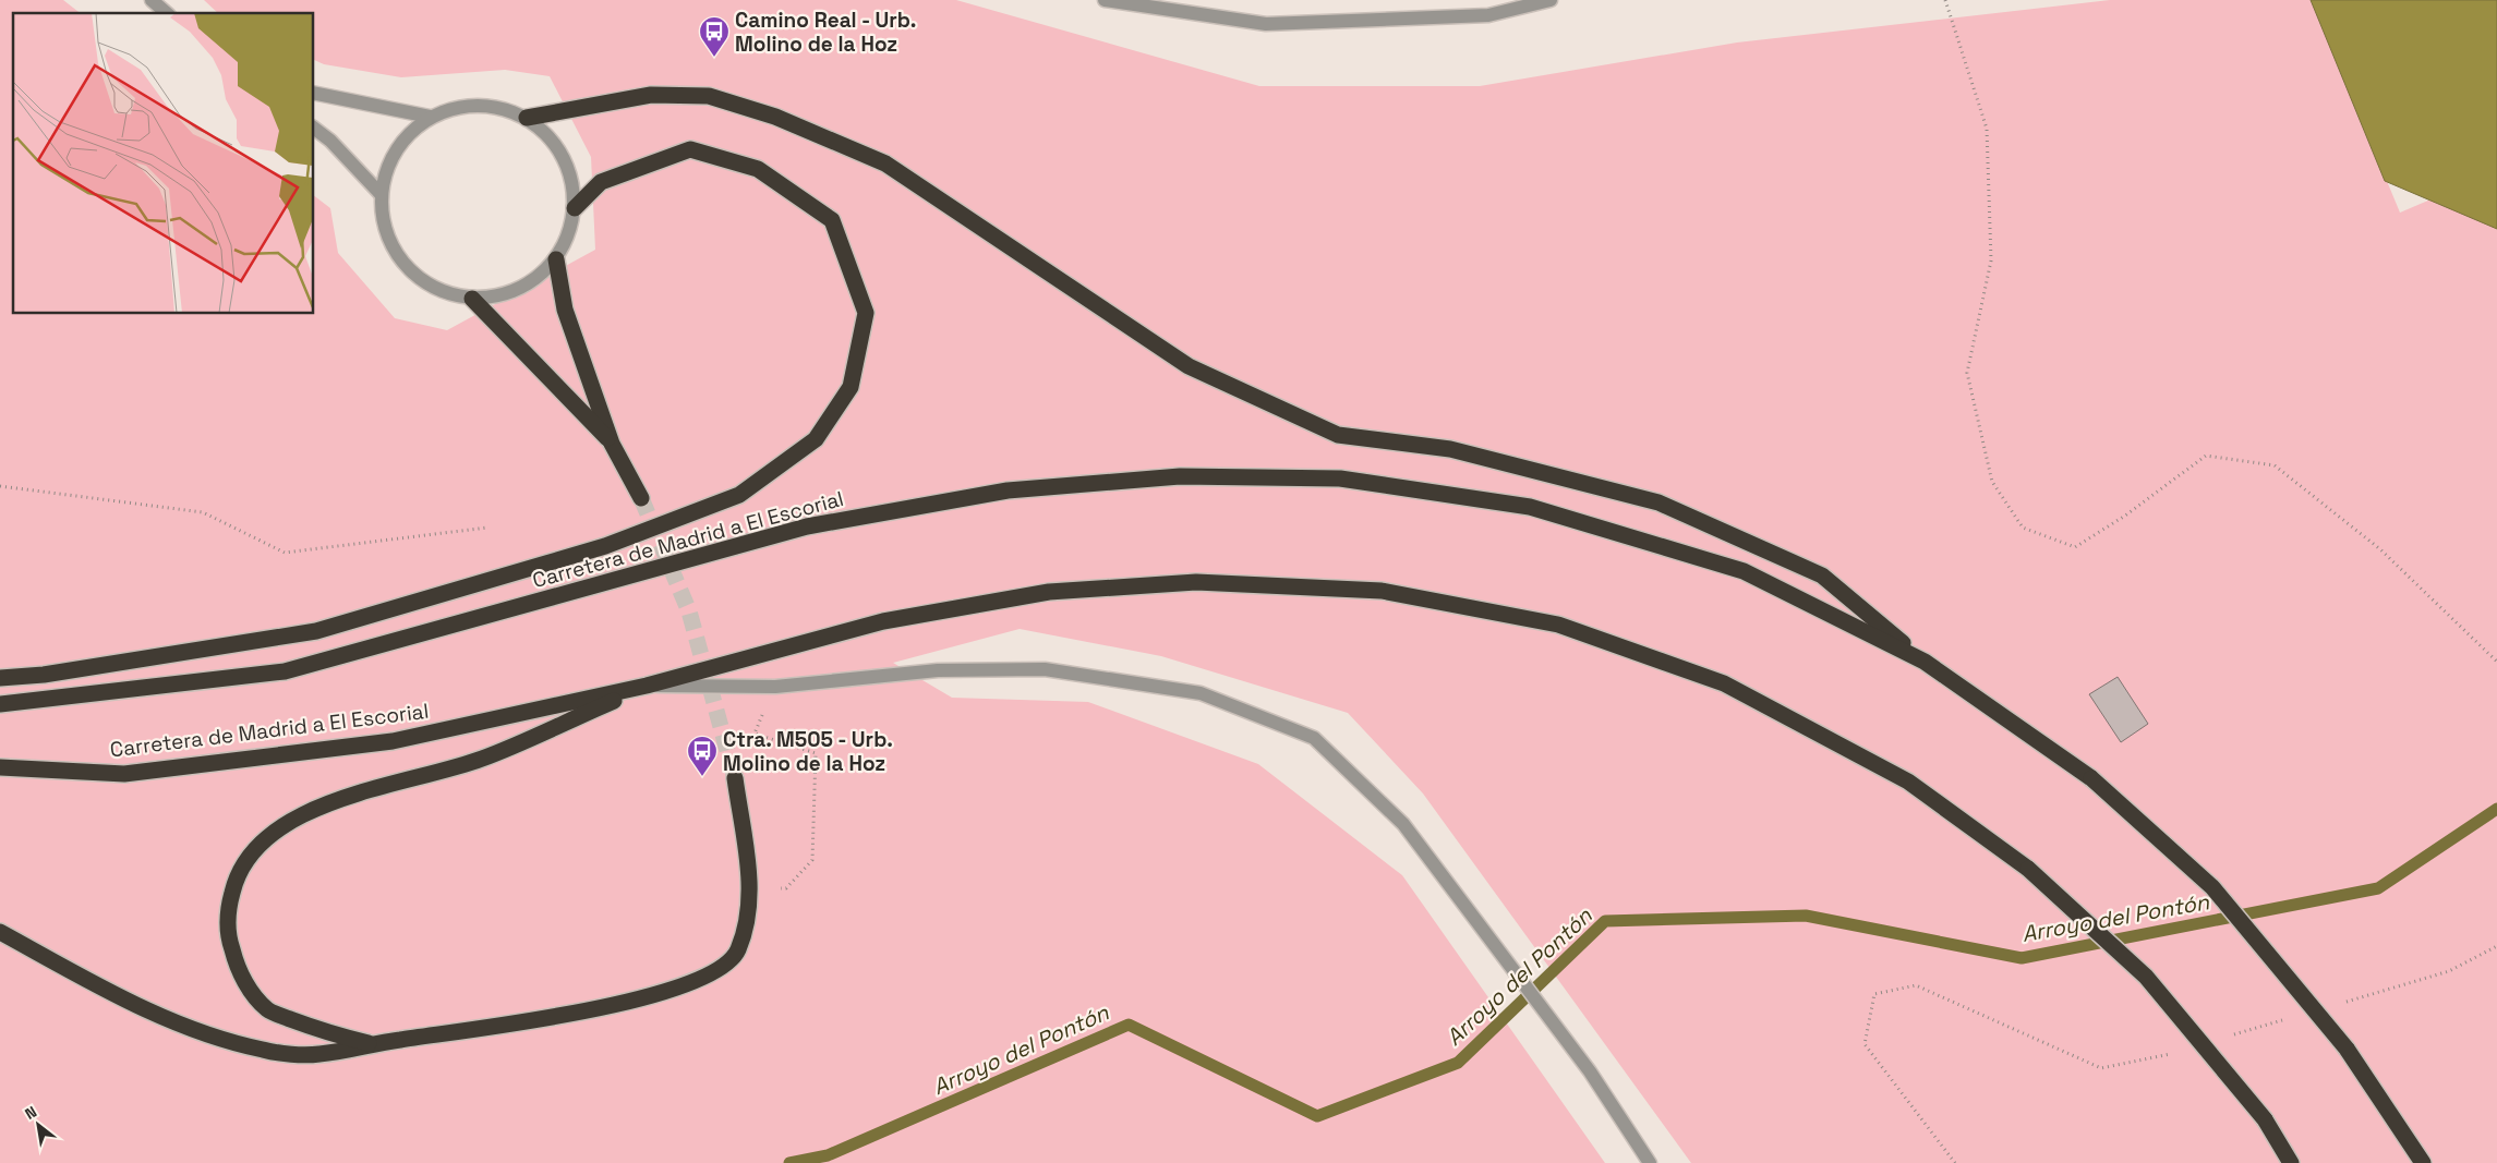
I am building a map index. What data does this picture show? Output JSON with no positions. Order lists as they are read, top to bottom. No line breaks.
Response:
{"streets":{"highway":["Carretera de Madrid a El Escorial"]},"water":["Arroyo del Pontón"],"places":{"bus stop":["Camino Real - Urb. Molino de la Hoz","Ctra. M505 - Urb. Molino de la Hoz"]},"north":"top left"}
